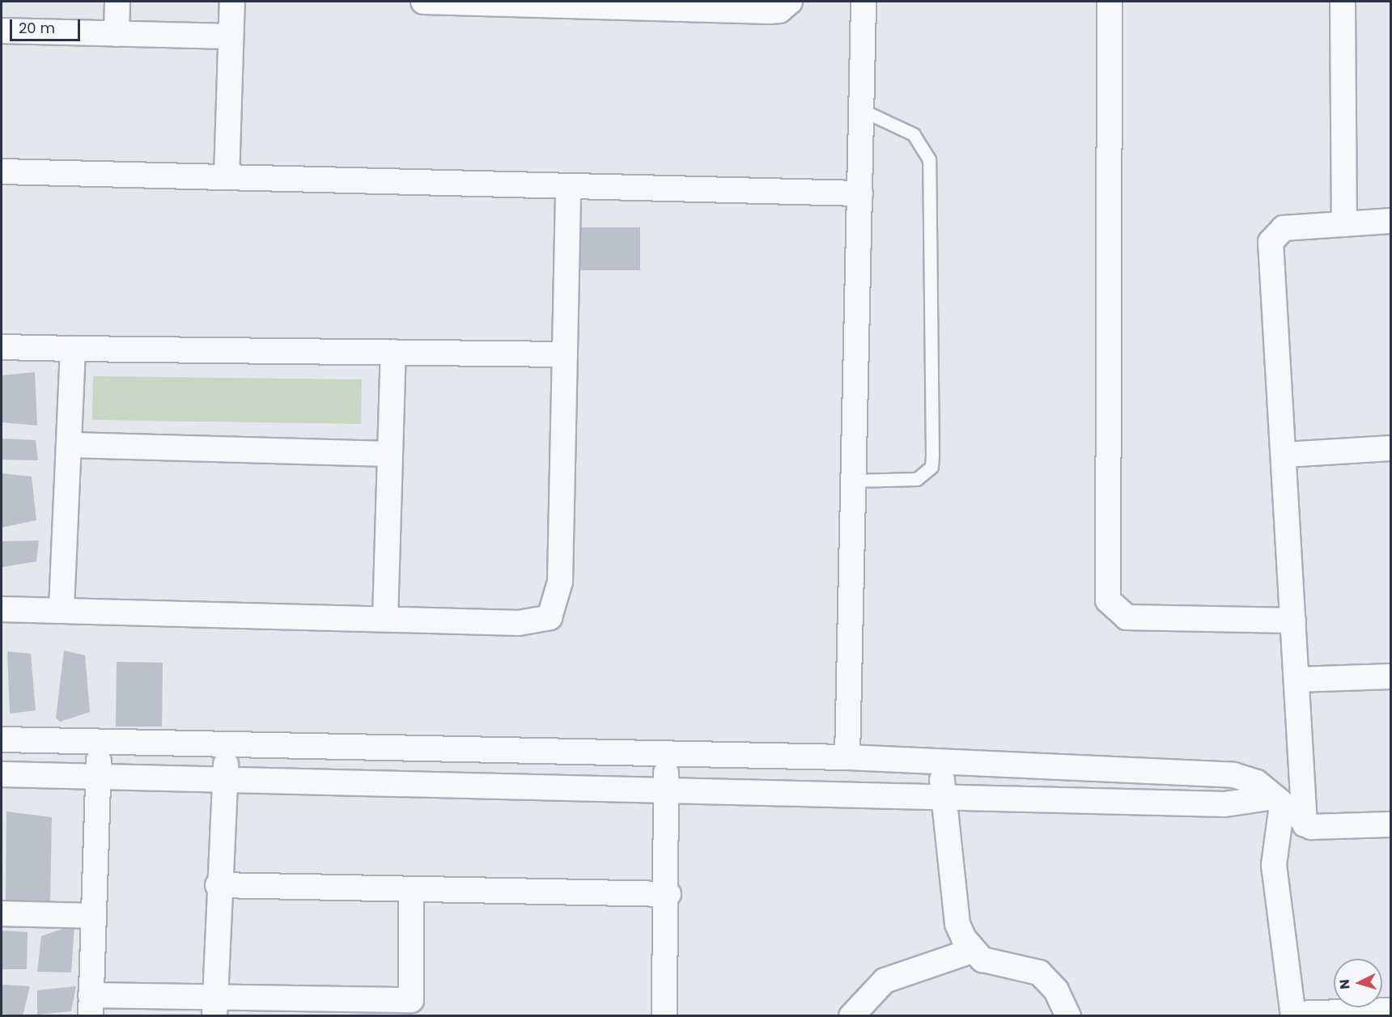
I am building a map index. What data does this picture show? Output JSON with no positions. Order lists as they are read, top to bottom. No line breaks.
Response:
{"scale_bar":"20 m","north":"left"}
